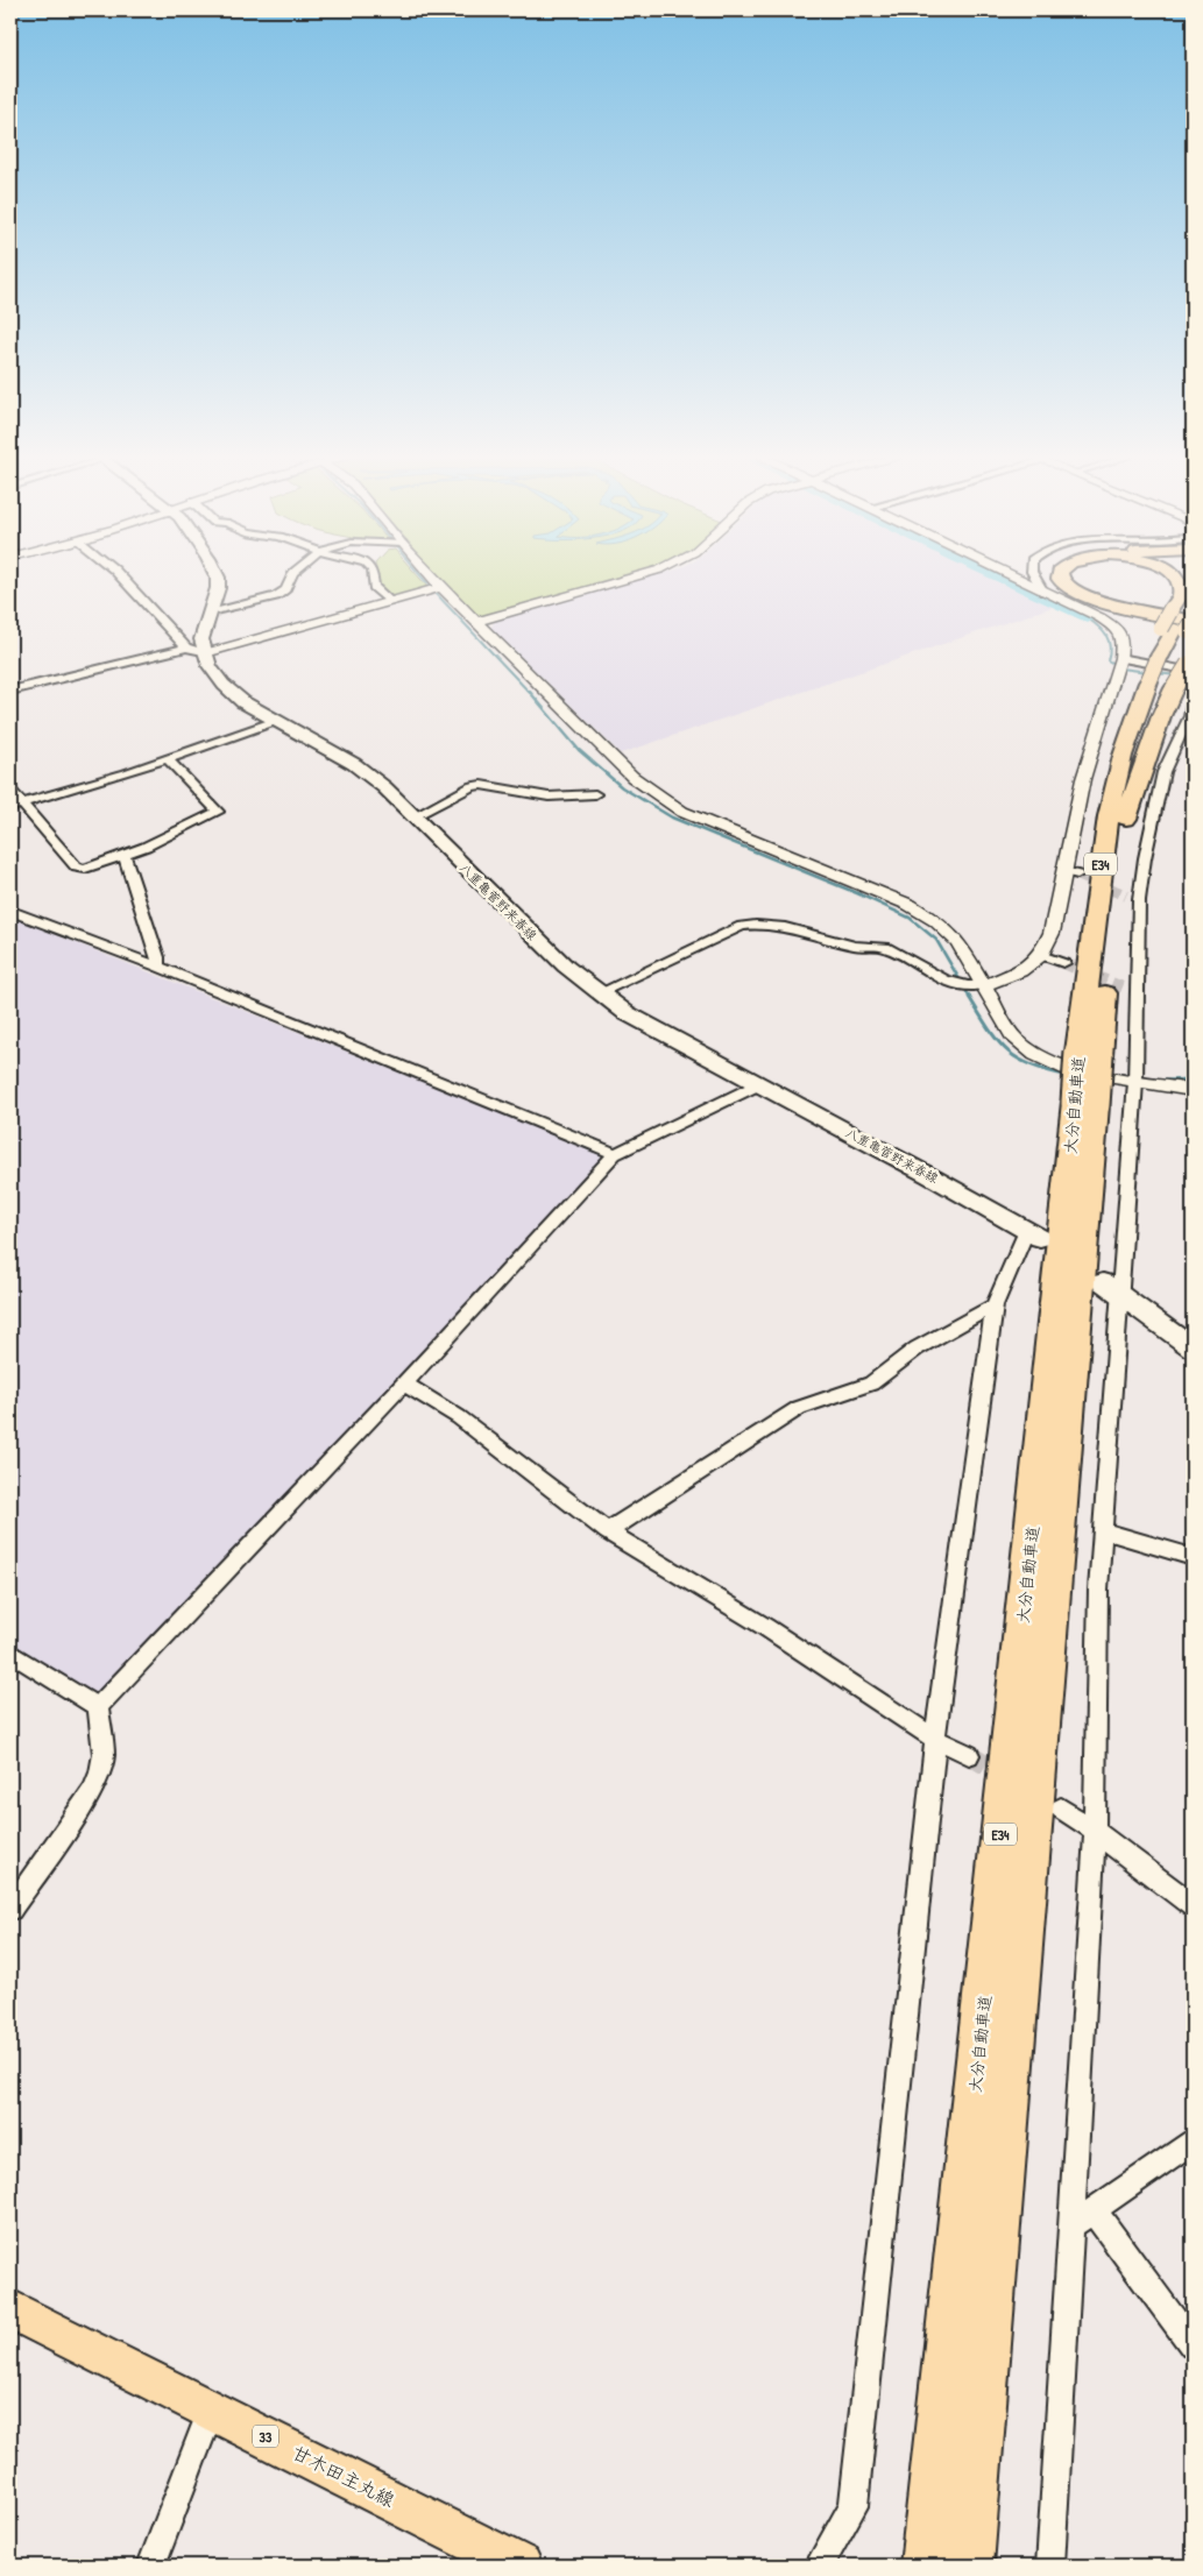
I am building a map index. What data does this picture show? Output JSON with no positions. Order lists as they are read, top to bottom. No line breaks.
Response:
{"streets":{"highway":["E34","大分自動車道"],"main road":["八重亀菅野来春線","33","甘木田主丸線"]}}
